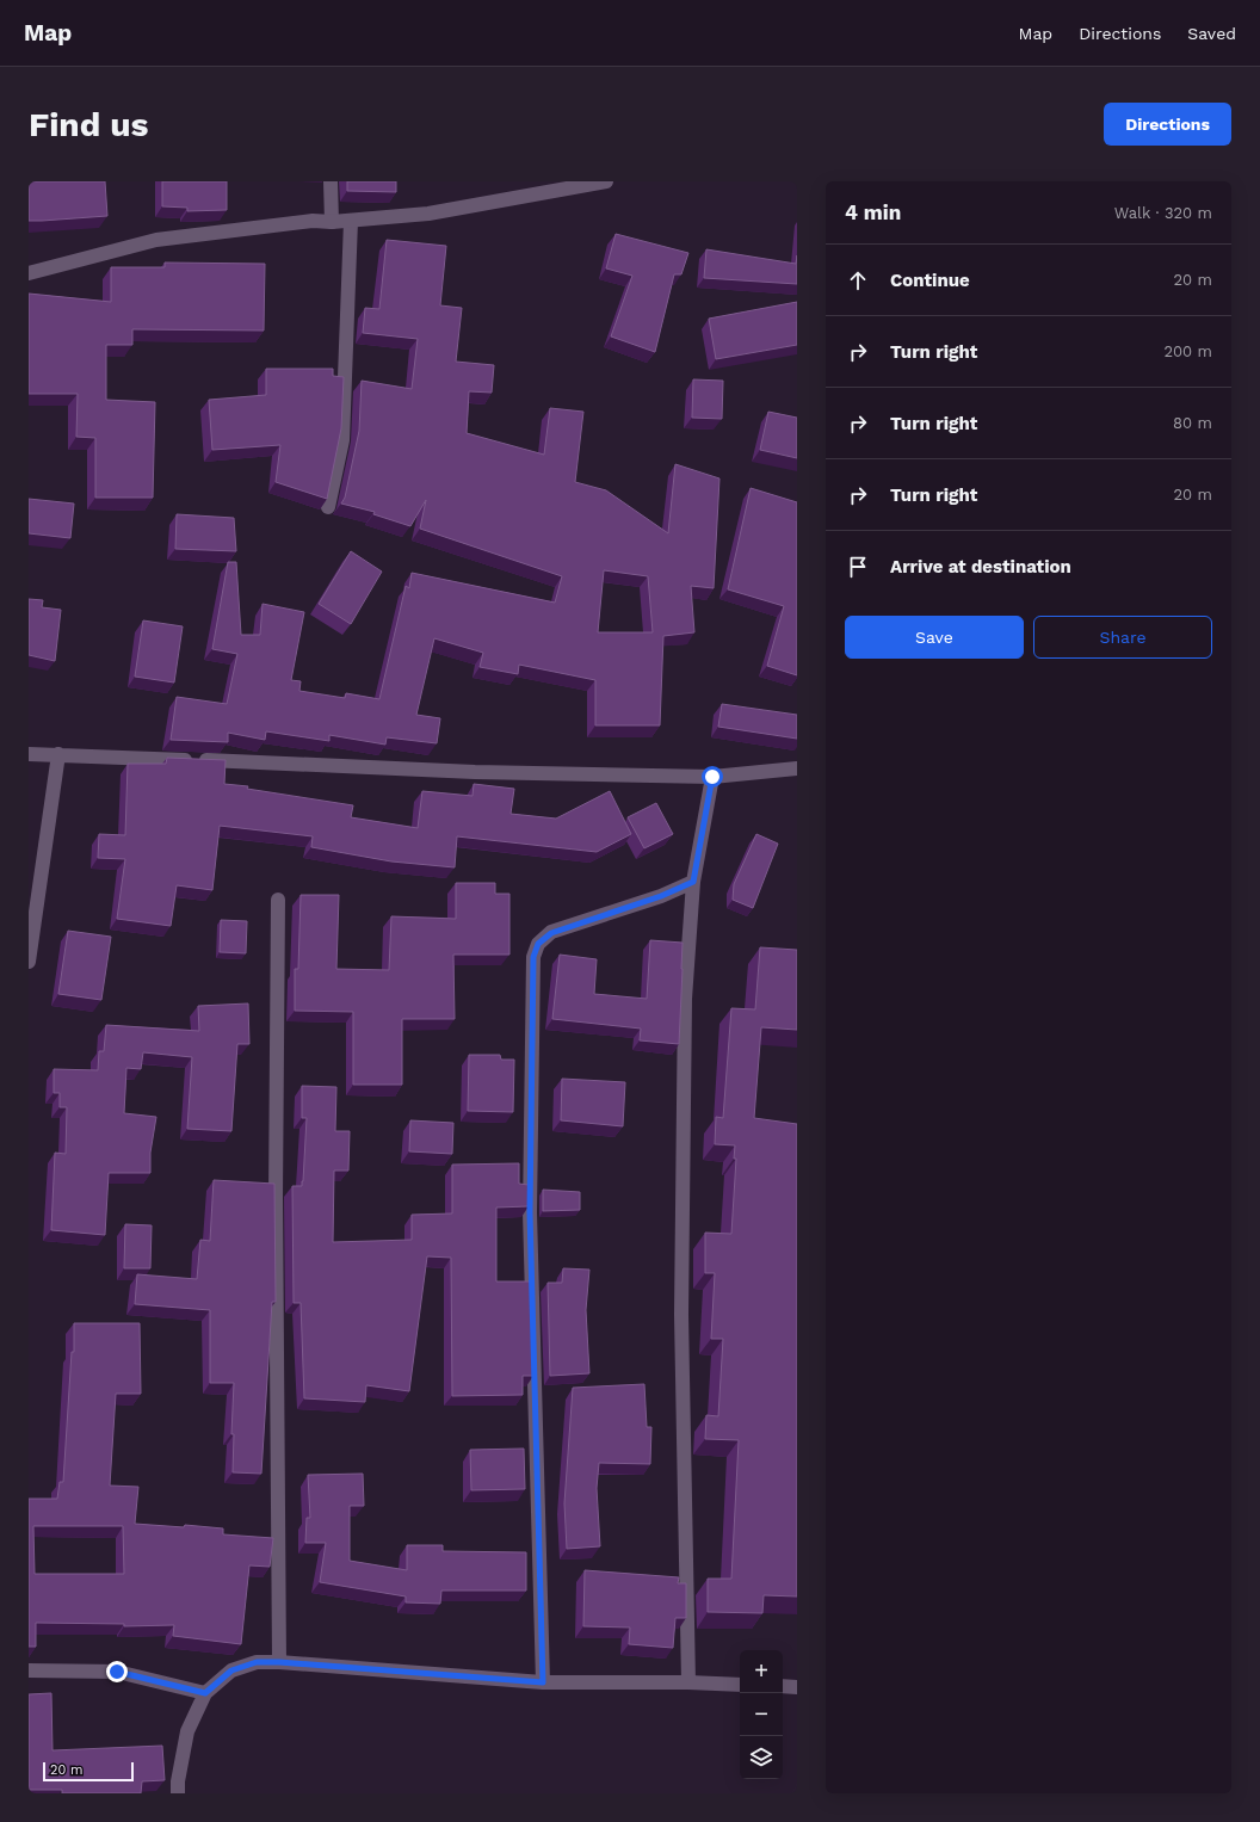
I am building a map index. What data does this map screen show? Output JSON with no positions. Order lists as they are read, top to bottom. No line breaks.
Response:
{"scale_bar":"20 m","page":{"header":"Map","nav":["Map","Directions","Saved"],"buttons":["Directions",["Save","Share"]],"title":"Find us","heading":["4 min","Walk · 320 m"],"list":[["Continue","20 m"],["Turn right","200 m"],["Turn right","80 m"],["Turn right","20 m"],"Arrive at destination"],"map_buttons":["+","−"],"scale":"20 m"}}
